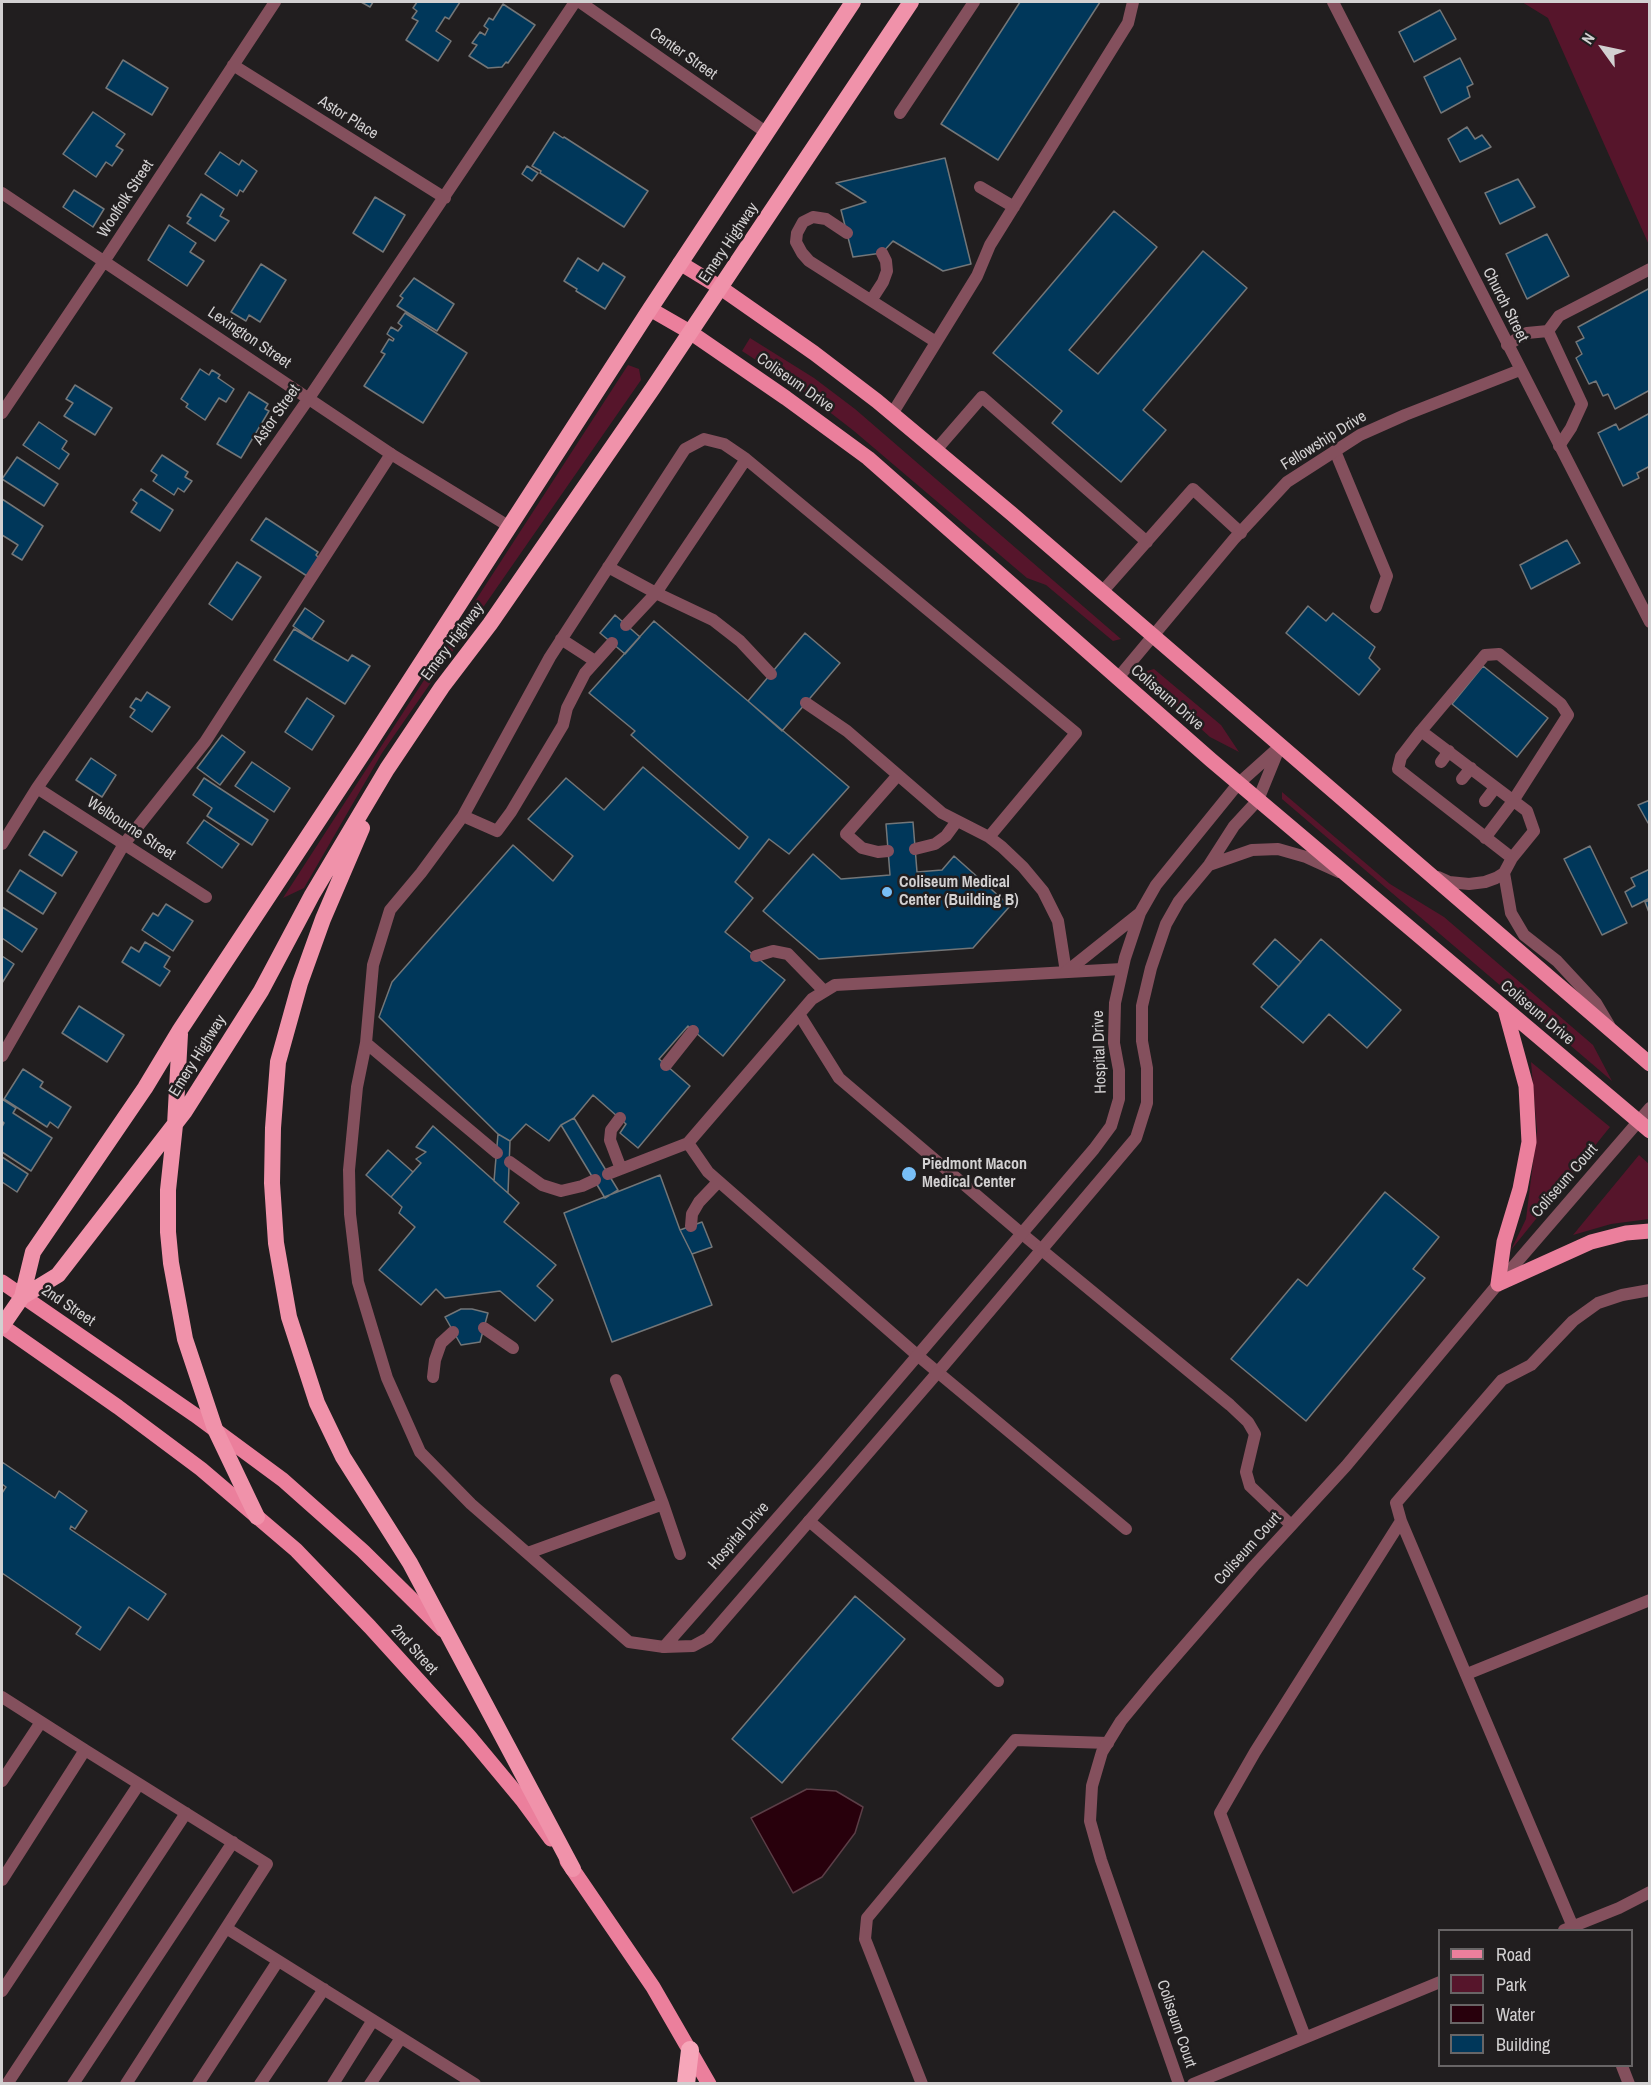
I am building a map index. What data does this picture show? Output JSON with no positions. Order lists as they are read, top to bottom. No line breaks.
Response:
{"streets":{"highway":["Emery Highway"],"main road":["Coliseum Drive","2nd Street"],"street":["Center Street","Astor Place","Woolfolk Street","Church Street","Lexington Street","Astor Street","Fellowship Drive","Welbourne Street","Hospital Drive","Coliseum Court"]},"crossings":[["Center Street","Emery Highway"],["Astor Place","Woolfolk Street"],["Astor Place","Astor Street"],["Woolfolk Street","Lexington Street"],["Emery Highway","Lexington Street"],["Emery Highway","Coliseum Drive"],["Emery Highway","2nd Street"],["Church Street","Fellowship Drive"],["Lexington Street","Astor Street"],["Coliseum Drive","Fellowship Drive"],["Coliseum Drive","Hospital Drive"],["Coliseum Drive","Coliseum Court"],["Astor Street","Welbourne Street"]],"places":["Coliseum Medical Center (Building B)","Piedmont Macon Medical Center"],"legend":["Road","Park","Water","Building"],"north":"top left"}
